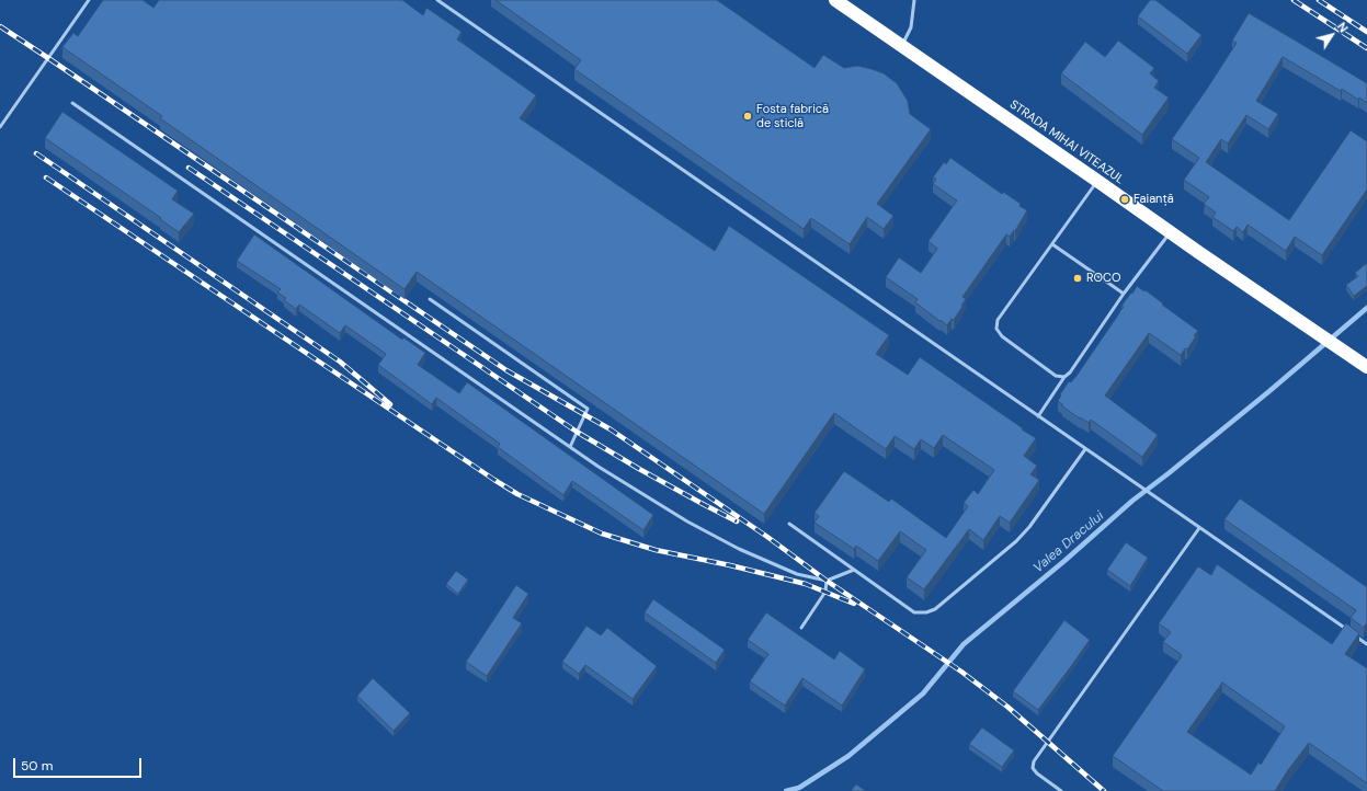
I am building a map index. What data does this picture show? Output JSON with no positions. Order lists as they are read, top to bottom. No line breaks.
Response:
{"streets":{"highway":["STRADA MIHAI VITEAZUL"]},"water":["Valea Dracului"],"places":["Fosta fabrică de sticlă","Faianță","ROCO"],"scale_bar":"50 m","north":"top right"}
